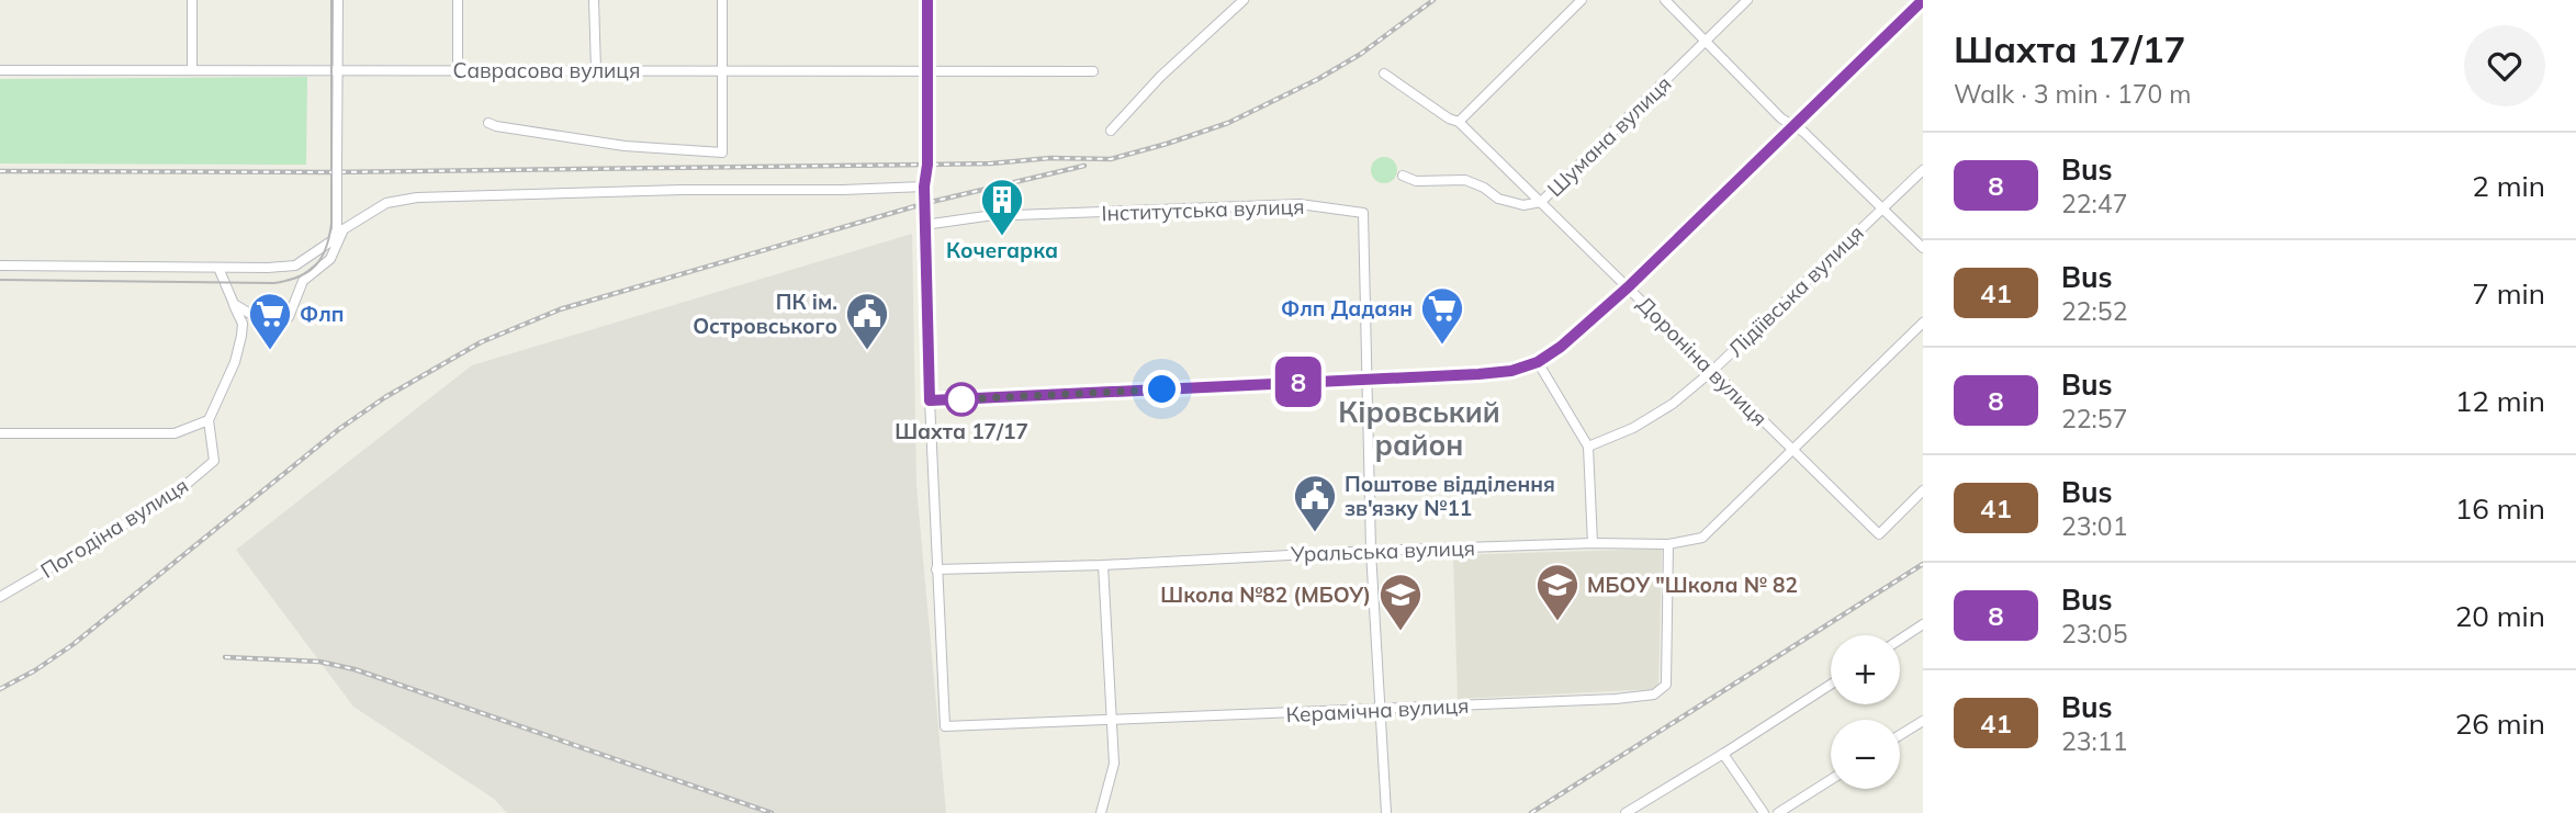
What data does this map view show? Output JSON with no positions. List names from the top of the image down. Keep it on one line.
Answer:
{"streets":{"street":["Саврасова вулиця","Шумана вулиця","Інститутська вулиця","Лідіївська вулиця","Дороніна вулиця","Погодіна вулиця","Уральська вулиця","Керамічна вулиця"]},"crossings":[["Шумана вулиця","Дороніна вулиця"],["Лідіївська вулиця","Дороніна вулиця"],["Дороніна вулиця","Уральська вулиця"],["Уральська вулиця","Керамічна вулиця"]],"districts":["Кіровський район"],"places":{"building":["Кочегарка"],"supermarket":["Флп Дадаян","Флп"],"public building":["ПК ім. Островського","Поштове відділення зв'язку №11"],"other":["Шахта 17/17"],"school or university":["МБОУ \"Школа № 82","Школа №82 (МБОУ)"]},"lines":["bus line 8"],"page":{"on_map":"8","heading":["Шахта 17/17","Walk · 3 min · 170 m"],"list":[{"mark":"8","name":"Bus","note":"22:47","value":"2 min"},{"mark":"41","name":"Bus","note":"22:52","value":"7 min"},{"mark":"8","name":"Bus","note":"22:57","value":"12 min"},{"mark":"41","name":"Bus","note":"23:01","value":"16 min"},{"mark":"8","name":"Bus","note":"23:05","value":"20 min"},{"mark":"41","name":"Bus","note":"23:11","value":"26 min"}],"map_buttons":["+","−"]}}
